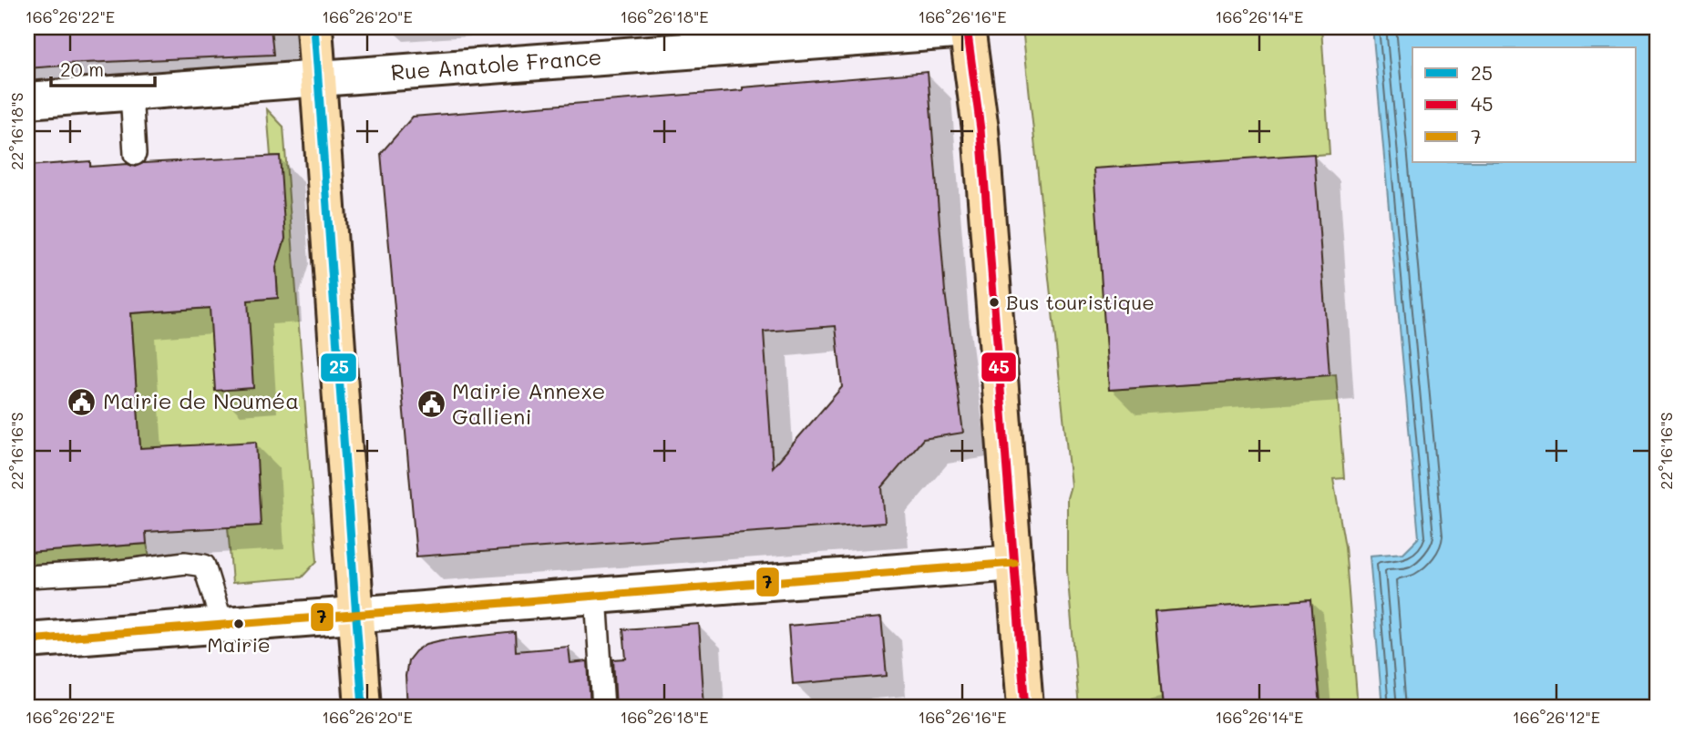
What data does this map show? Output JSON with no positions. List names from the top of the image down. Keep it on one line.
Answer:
{"streets":{"street":["Rue Anatole France"]},"places":{"other":["Bus touristique","Mairie"],"public building":["Mairie de Nouméa","Mairie Annexe Gallieni"]},"lines":["transit line 25","transit line 45","transit line 7"],"legend":["25","45","7"],"scale_bar":"20 m","coordinates":["166°26'22\"E","166°26'20\"E","166°26'18\"E","166°26'16\"E","166°26'14\"E","22°16'18\"S","22°16'16\"S","166°26'12\"E"]}
